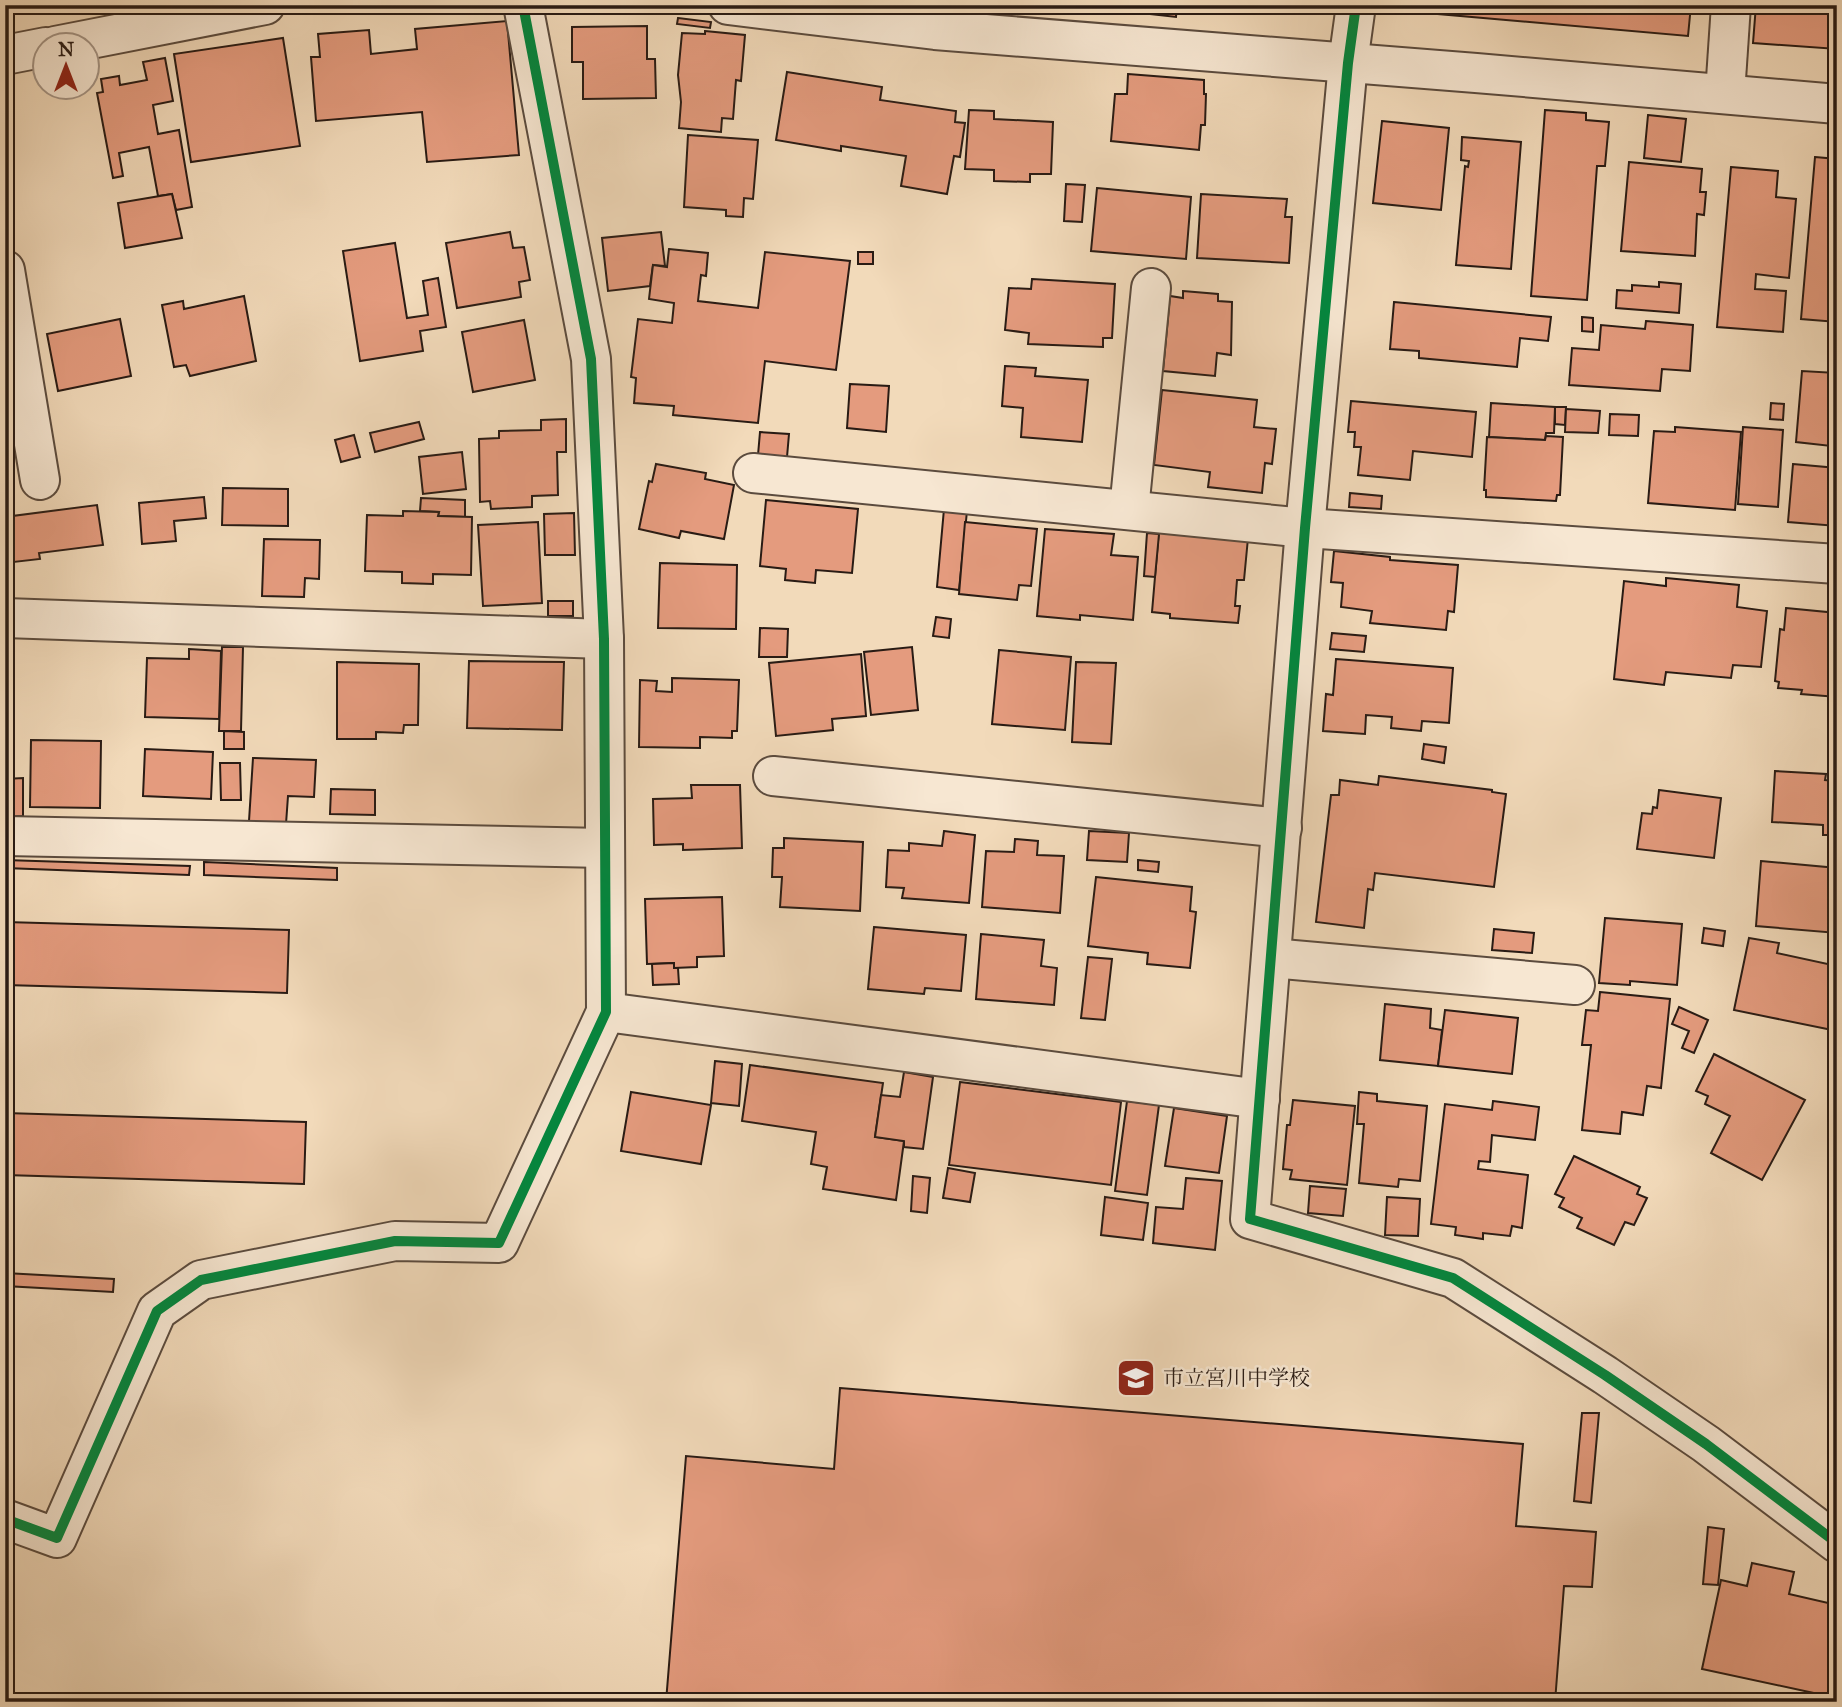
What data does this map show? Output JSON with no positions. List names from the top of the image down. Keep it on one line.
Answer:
{"places":{"school or university":["市立宮川中学校"]},"north":"top"}
